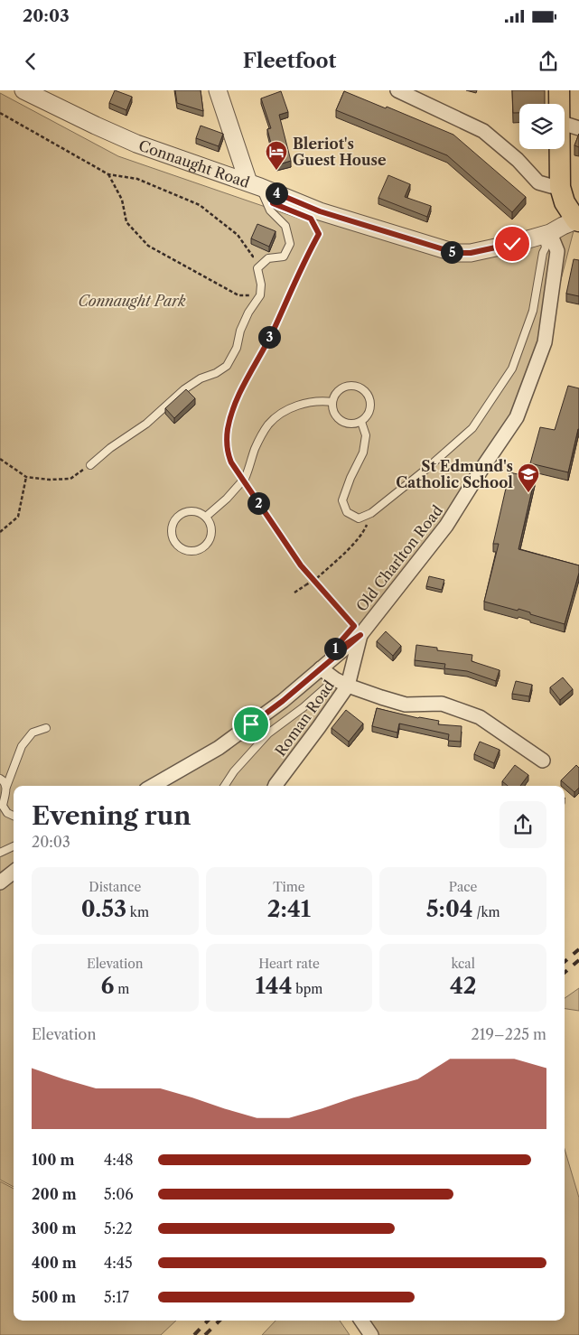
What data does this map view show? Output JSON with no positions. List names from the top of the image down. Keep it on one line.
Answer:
{"streets":{"street":["Connaught Road","Old Charlton Road","Roman Road"]},"crossings":[["Connaught Road","Old Charlton Road"],["Old Charlton Road","Roman Road"]],"parks":["Connaught Park"],"places":{"hotel":["Bleriot's Guest House"],"school or university":["St Edmund's Catholic School"]},"page":{"status":"20:03","header":"Fleetfoot","pins":["4","5","3","2","1"],"heading":["Evening run","20:03"],"stats":[["Distance","0.53 km"],["Time","2:41"],["Pace","5:04 /km"],["Elevation","6 m"],["Heart rate","144 bpm"],["kcal","42"]],"chart":["Elevation","219–225 m"],"list":[{"name":"100 m","note":"4:48"},{"name":"200 m","note":"5:06"},{"name":"300 m","note":"5:22"},{"name":"400 m","note":"4:45"},{"name":"500 m","note":"5:17"}]}}
